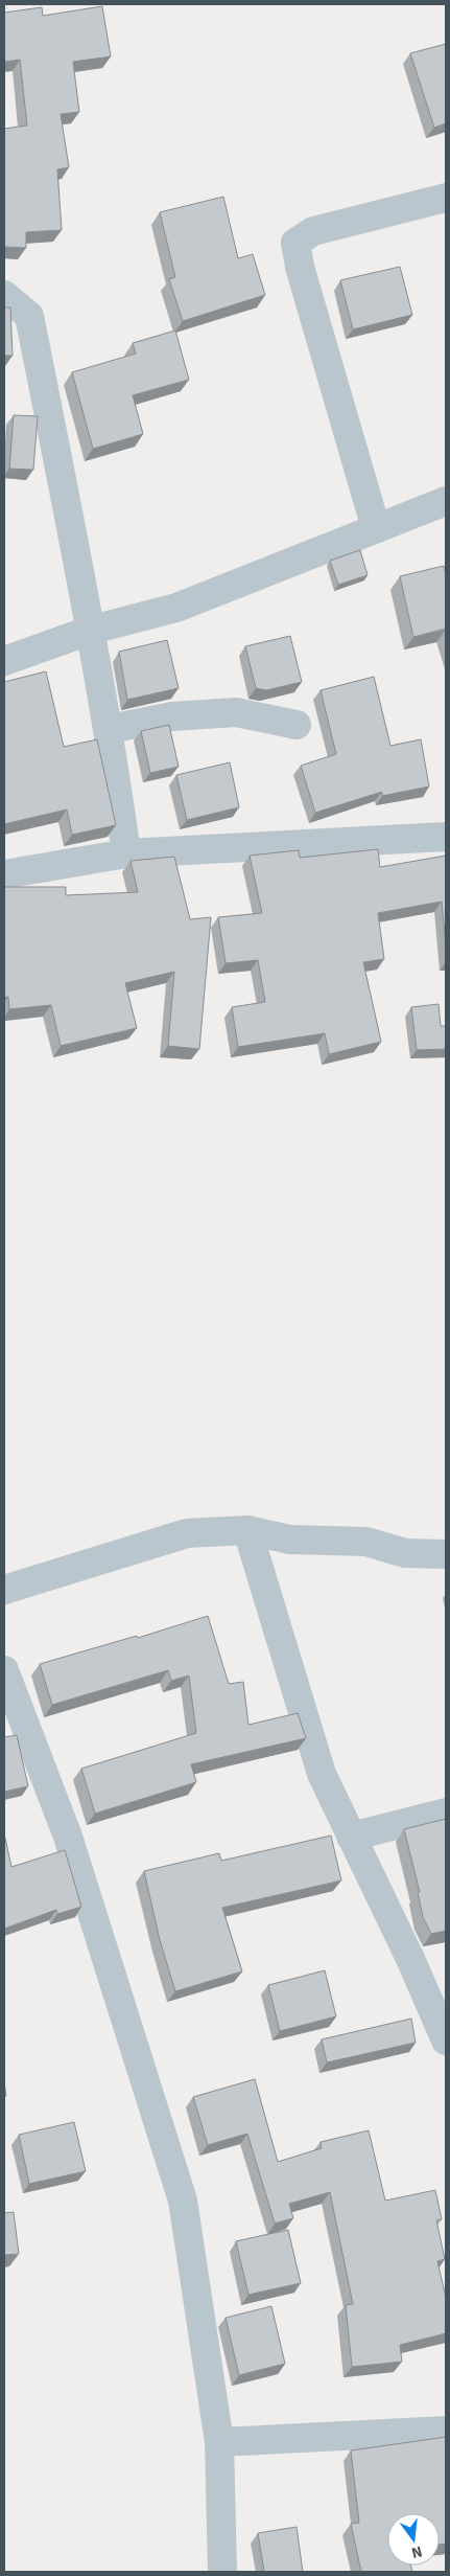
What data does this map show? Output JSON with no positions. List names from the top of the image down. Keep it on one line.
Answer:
{"north":"bottom"}
